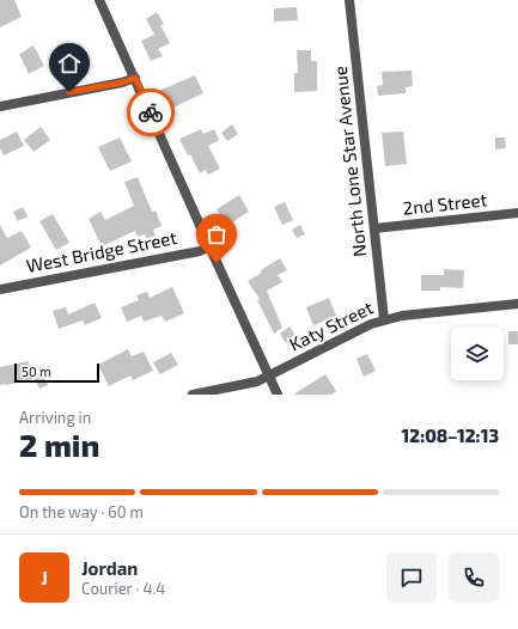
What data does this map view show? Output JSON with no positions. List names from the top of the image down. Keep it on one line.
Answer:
{"streets":{"street":["North Lone Star Avenue","2nd Street","West Bridge Street","Katy Street"]},"crossings":[["North Lone Star Avenue","2nd Street"],["North Lone Star Avenue","Katy Street"]],"scale_bar":"50 m","page":{"scale":"50 m","heading":["2 min","Arriving in","12:08–12:13"],"panel":["Jordan","Courier · 4.4"],"bar":"On the way · 60 m","round":"J"}}
